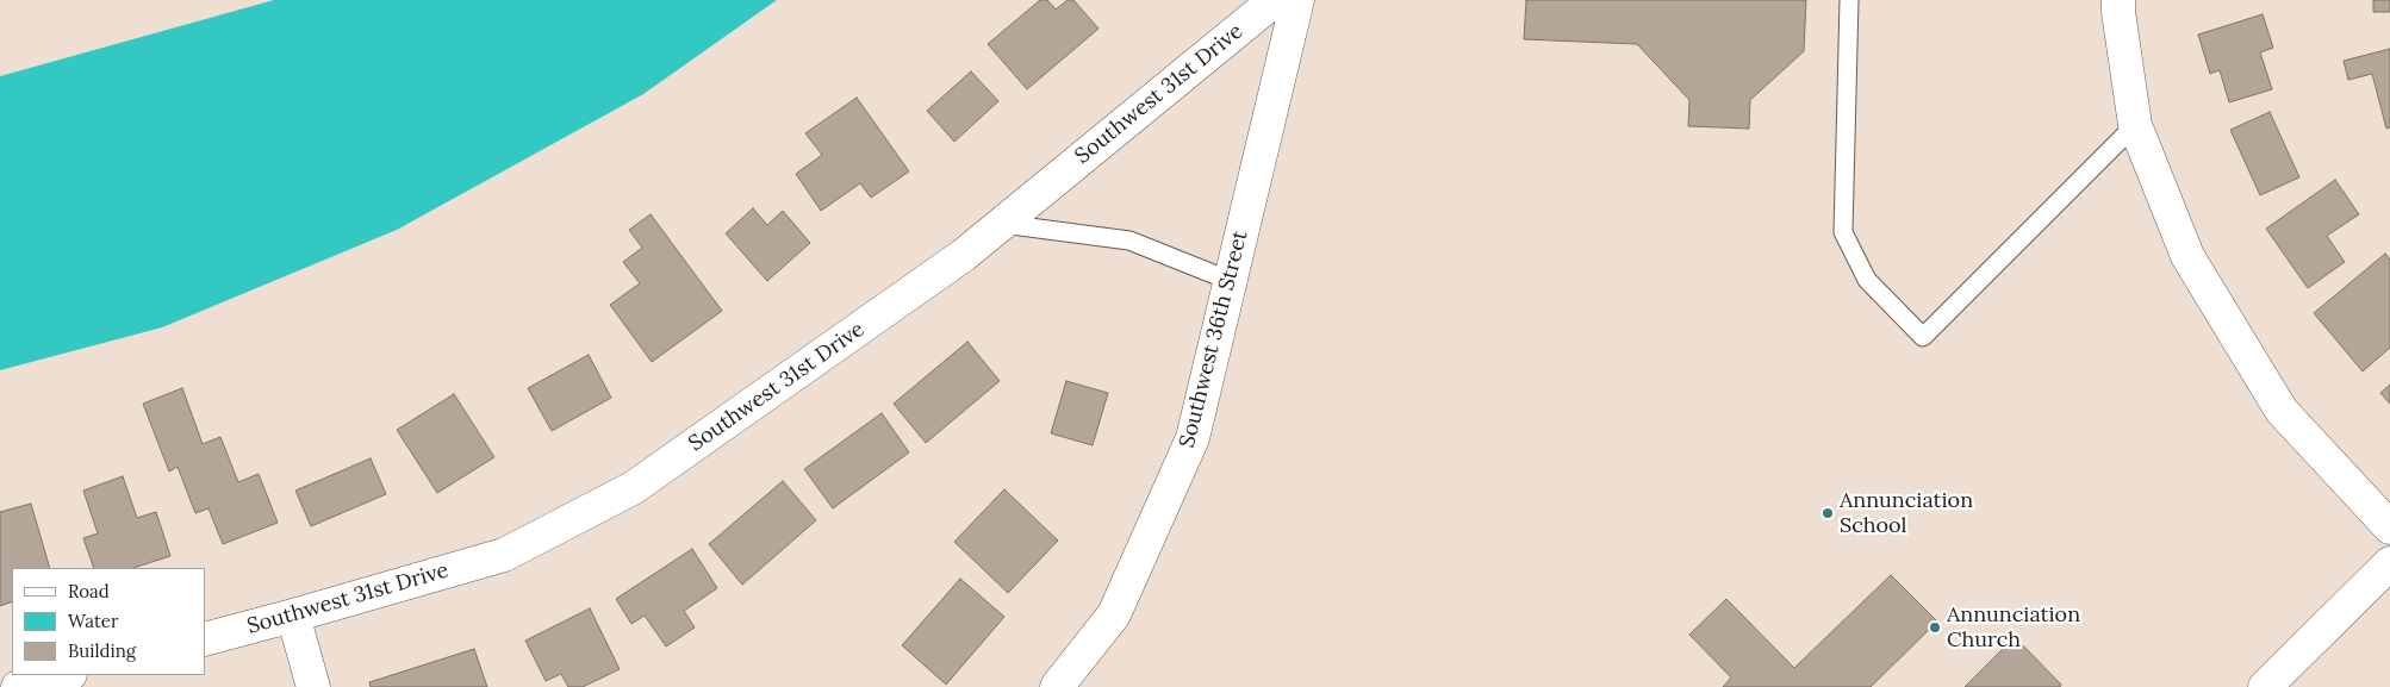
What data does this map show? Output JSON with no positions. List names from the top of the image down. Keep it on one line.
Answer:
{"streets":{"street":["Southwest 31st Drive","Southwest 36th Street"]},"places":["Annunciation School","Annunciation Church"],"legend":["Road","Water","Building"]}
